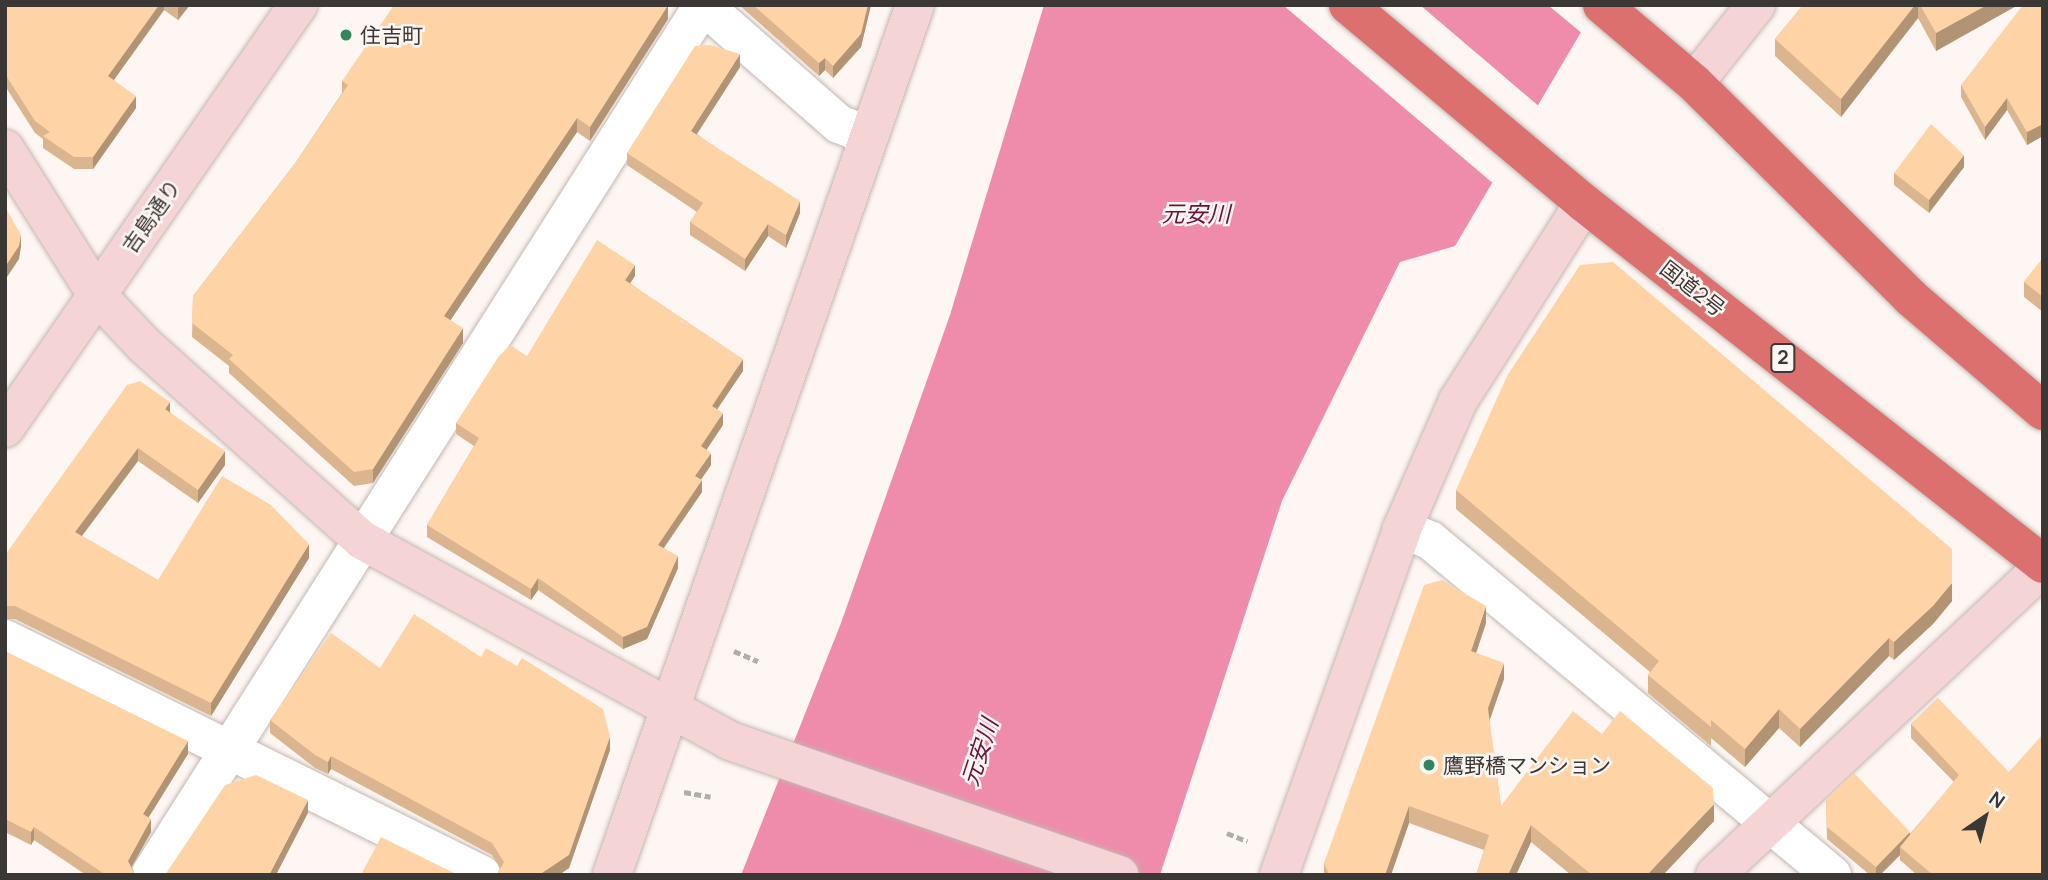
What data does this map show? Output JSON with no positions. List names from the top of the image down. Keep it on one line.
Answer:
{"streets":{"highway":["国道2号","2"],"street":["吉島通り"]},"water":["元安川"],"places":["住吉町","鷹野橋マンション"],"north":"top right"}
